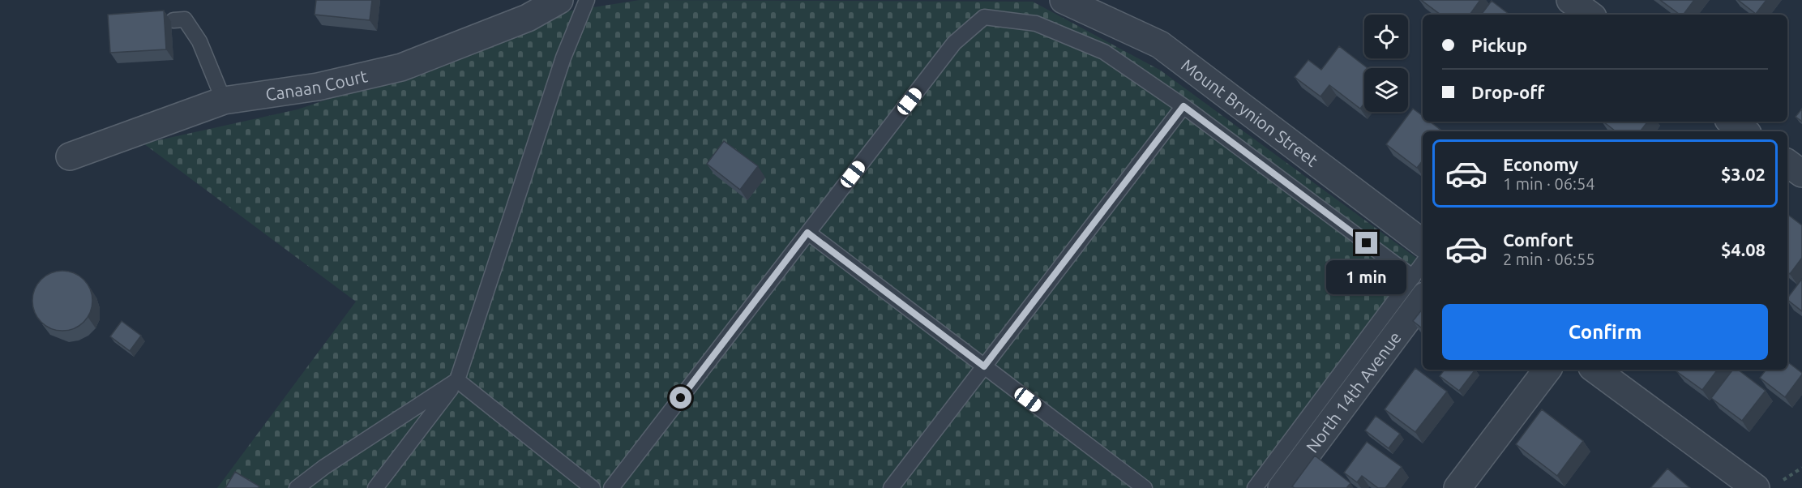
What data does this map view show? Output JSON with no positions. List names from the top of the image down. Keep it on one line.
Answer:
{"streets":{"street":["Canaan Court","Mount Brynion Street","North 14th Avenue"]},"page":{"banner":["Pickup","Drop-off"],"list":[{"name":"Economy","note":"1 min · 06:54","value":"$3.02"},{"name":"Comfort","note":"2 min · 06:55","value":"$4.08"}],"bubble":"1 min","buttons":"Confirm"}}
